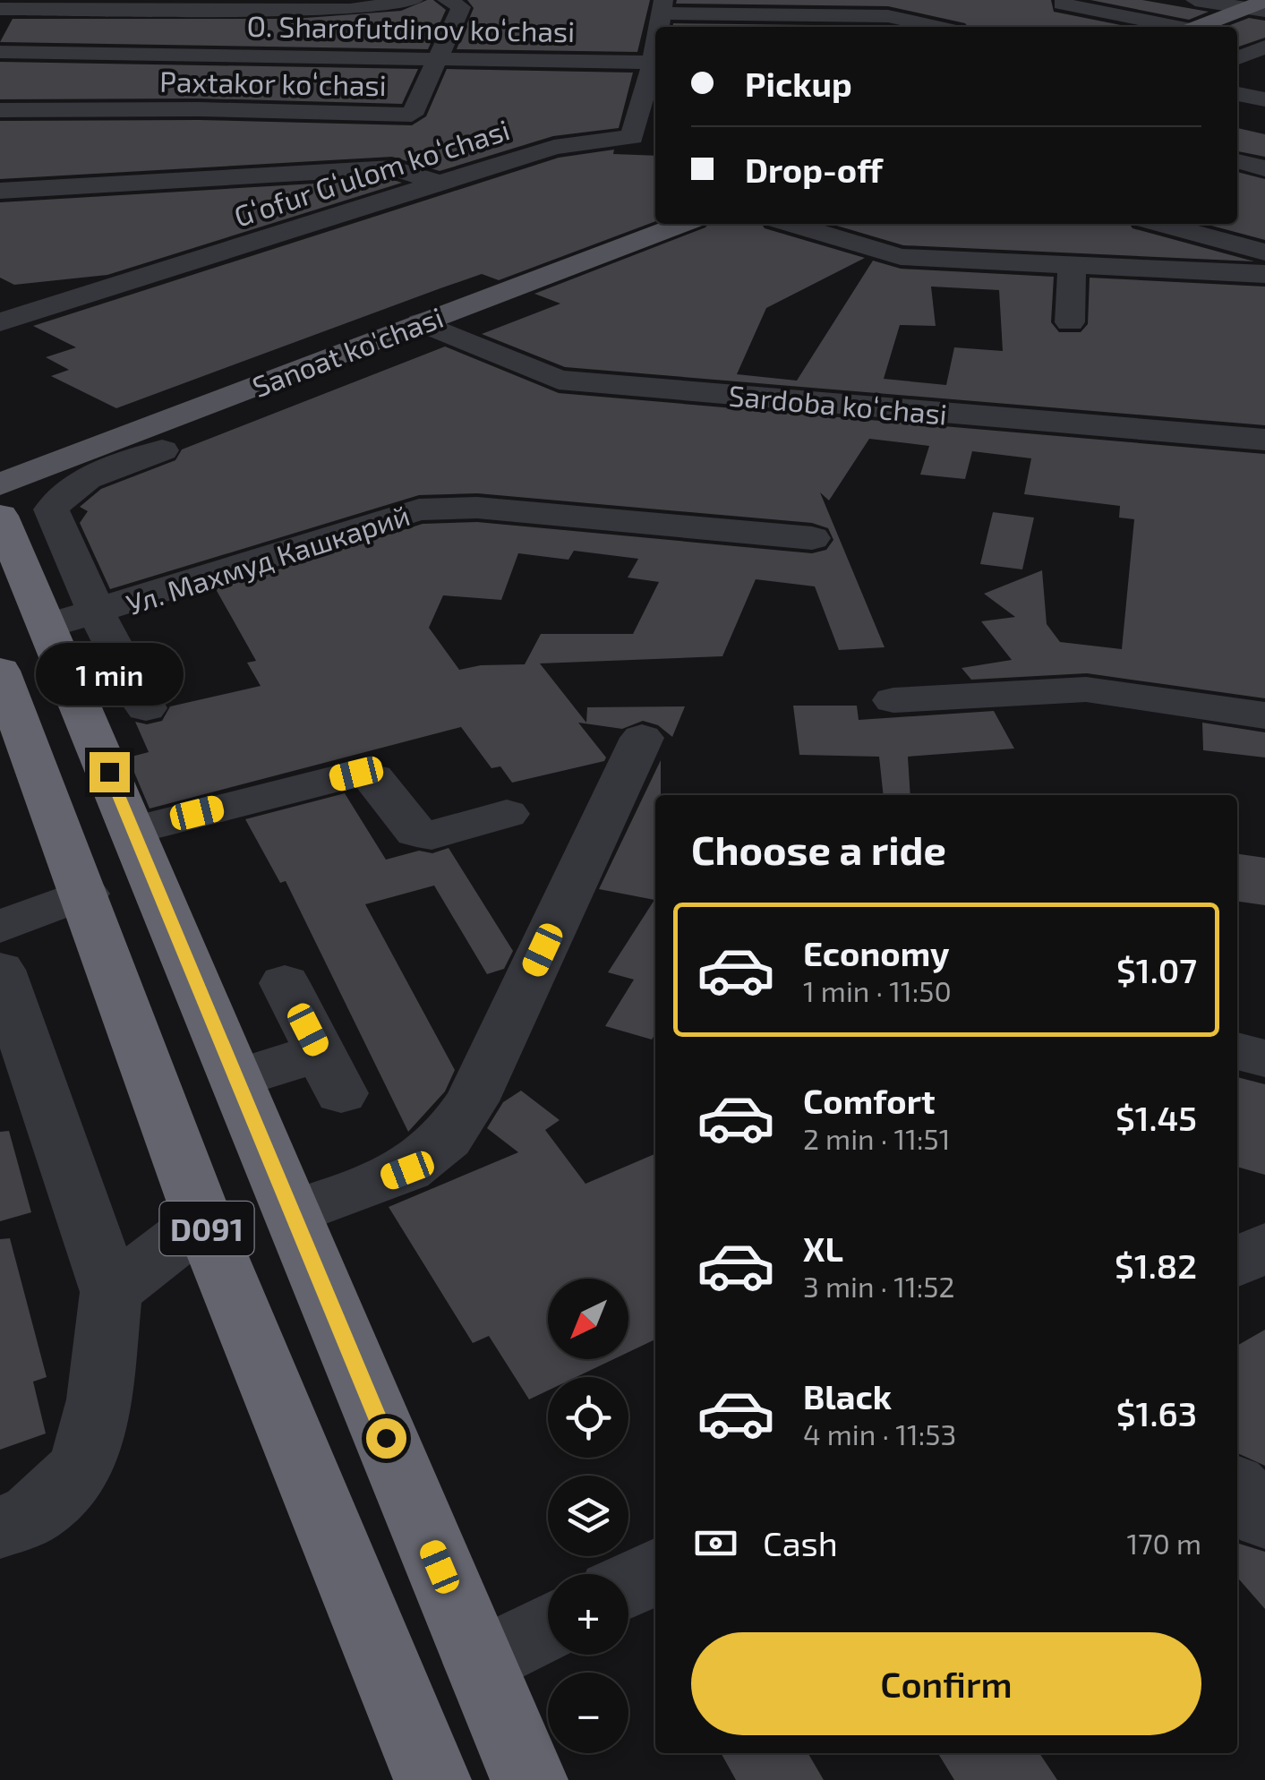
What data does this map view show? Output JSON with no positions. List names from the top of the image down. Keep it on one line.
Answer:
{"streets":{"highway":["D091"],"main road":["Sanoat ko'chasi"],"street":["O. Sharofutdinov koʻchasi","Paxtakor koʻchasi","Gʻofur Gʻulom koʻchasi","Sardoba koʻchasi","Ул. Махмуд Кашкарий"]},"crossings":[["O. Sharofutdinov koʻchasi","Paxtakor koʻchasi"],["Sanoat ko'chasi","Sardoba koʻchasi"],["Ул. Махмуд Кашкарий","D091"]],"north":"bottom left","page":{"banner":["Pickup","Drop-off"],"bubble":"1 min","heading":"Choose a ride","list":[{"name":"Economy","note":"1 min · 11:50","value":"$1.07"},{"name":"Comfort","note":"2 min · 11:51","value":"$1.45"},{"name":"XL","note":"3 min · 11:52","value":"$1.82"},{"name":"Black","note":"4 min · 11:53","value":"$1.63"}],"map_buttons":["+","−"],"pay":["Cash","170 m"],"buttons":"Confirm"}}
